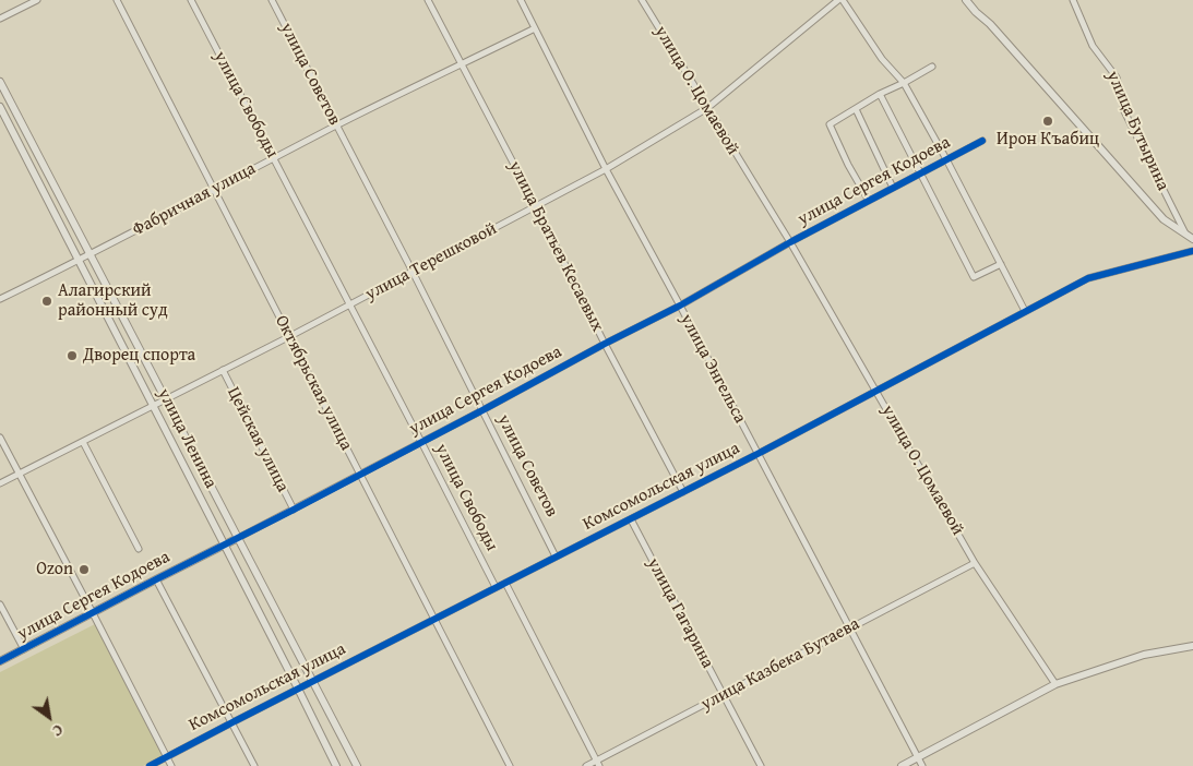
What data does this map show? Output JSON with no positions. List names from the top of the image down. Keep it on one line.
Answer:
{"streets":{"street":["улица Советов","улица О. Цомаевой","улица Свободы","улица Бутырина","улица Сергея Кодоева","Фабричная улица","улица Братьев Кесаевых","улица Терешковой","улица Энгельса","Октябрьская улица","улица Ленина","Цейская улица","Комсомольская улица","улица Гагарина","улица Казбека Бутаева"]},"crossings":[["улица Советов","улица Сергея Кодоева"],["улица Советов","Фабричная улица"],["улица Советов","улица Терешковой"],["улица Советов","Комсомольская улица"],["улица О. Цомаевой","улица Сергея Кодоева"],["улица О. Цомаевой","улица Терешковой"],["улица О. Цомаевой","Комсомольская улица"],["улица О. Цомаевой","улица Казбека Бутаева"],["улица Свободы","улица Сергея Кодоева"],["улица Свободы","Фабричная улица"],["улица Свободы","улица Терешковой"],["улица Свободы","Комсомольская улица"],["улица Сергея Кодоева","улица Братьев Кесаевых"],["улица Сергея Кодоева","улица Энгельса"],["улица Сергея Кодоева","Октябрьская улица"],["улица Сергея Кодоева","улица Ленина"],["улица Сергея Кодоева","Цейская улица"],["Фабричная улица","улица Братьев Кесаевых"],["Фабричная улица","улица Энгельса"],["Фабричная улица","Октябрьская улица"],["Фабричная улица","улица Ленина"],["улица Братьев Кесаевых","улица Терешковой"],["улица Братьев Кесаевых","Комсомольская улица"],["улица Терешковой","улица Энгельса"],["улица Терешковой","Октябрьская улица"],["улица Терешковой","улица Ленина"],["улица Терешковой","Цейская улица"],["улица Энгельса","Комсомольская улица"],["улица Энгельса","улица Казбека Бутаева"],["Октябрьская улица","Комсомольская улица"],["улица Ленина","Комсомольская улица"],["Комсомольская улица","улица Гагарина"],["улица Гагарина","улица Казбека Бутаева"]],"places":["Ирон Къабиц","Алагирский районный суд","Дворец спорта","Ozon"],"north":"bottom right"}
